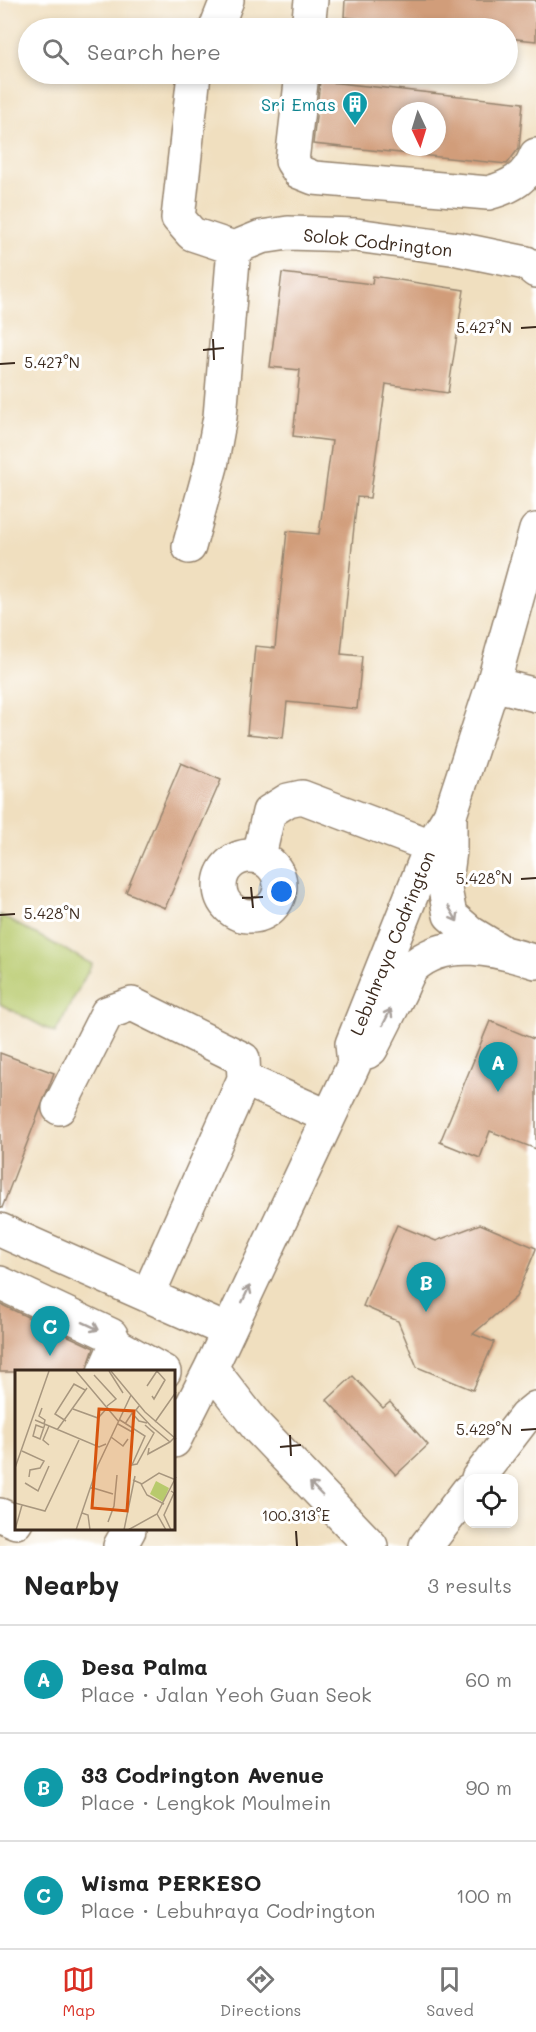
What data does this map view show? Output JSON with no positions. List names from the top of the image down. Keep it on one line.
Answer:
{"streets":{"street":["Solok Codrington","Lebuhraya Codrington"]},"places":{"building":["Sri Emas"]},"north":"bottom","page":{"search":"Search here","pins":["A","B","C"],"heading":["Nearby","3 results"],"list":[{"mark":"A","name":"Desa Palma","note":"Place · Jalan Yeoh Guan Seok","value":"60 m"},{"mark":"B","name":"33 Codrington Avenue","note":"Place · Lengkok Moulmein","value":"90 m"},{"mark":"C","name":"Wisma PERKESO","note":"Place · Lebuhraya Codrington","value":"100 m"}],"nav":["Map","Directions","Saved"]},"coordinates":["5.427°N","5.428°N","5.429°N","100.313°E"]}
